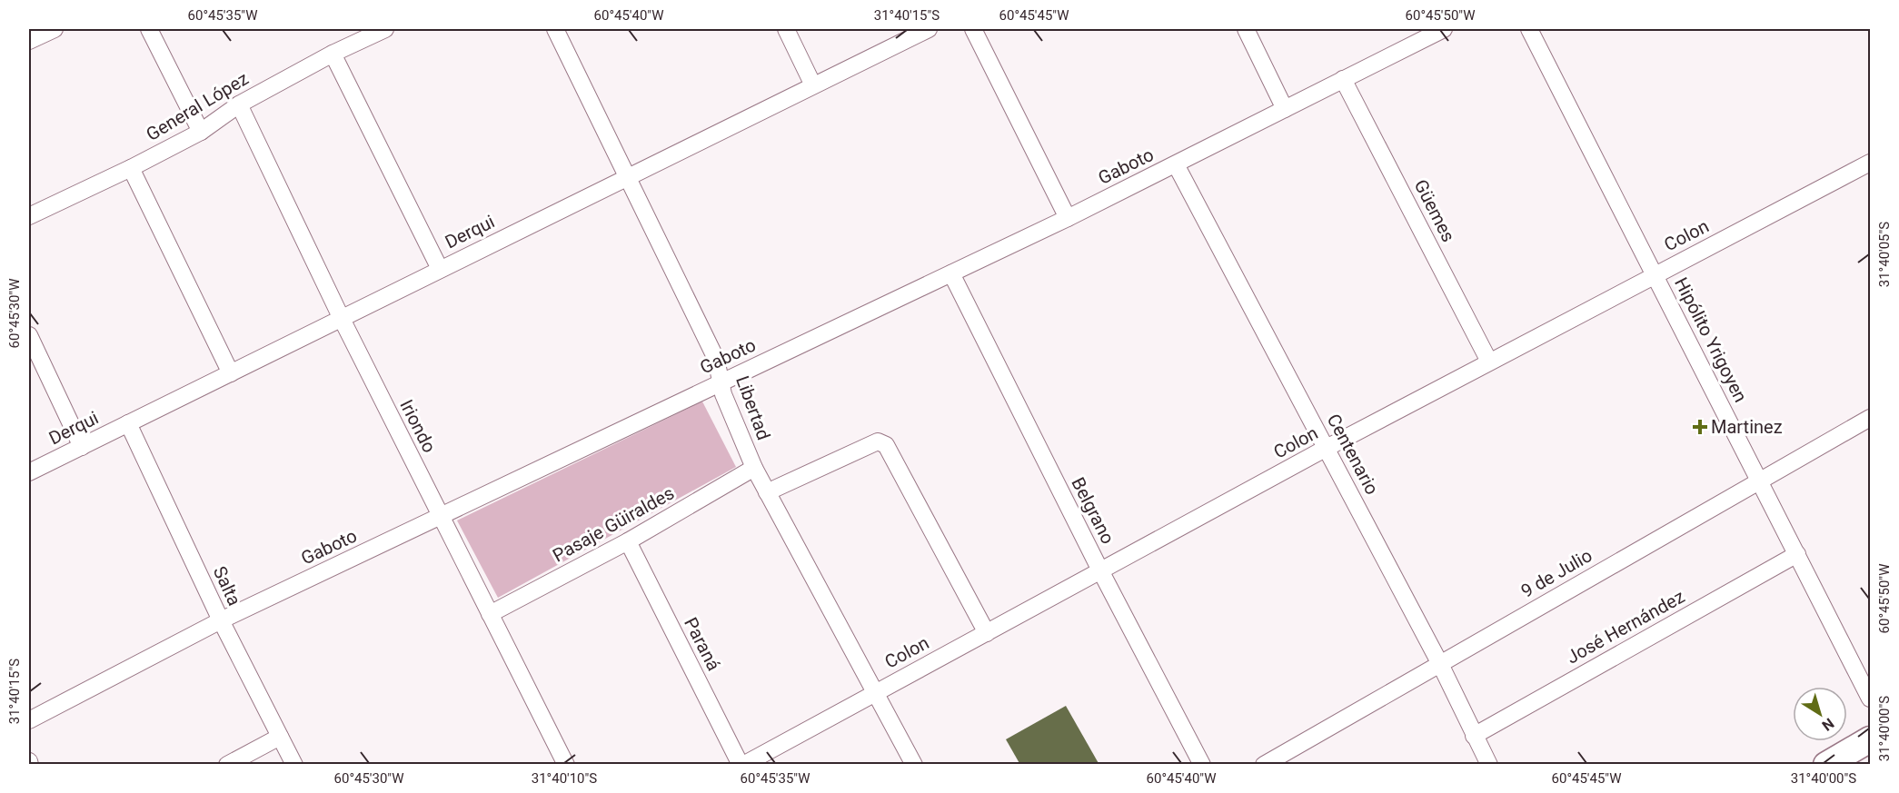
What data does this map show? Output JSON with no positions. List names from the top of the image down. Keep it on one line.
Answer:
{"streets":{"street":["General López","Gaboto","Güemes","Derqui","Colon","Hipólito Yrigoyen","Libertad","Iriondo","Centenario","Belgrano","Pasaje Güiraldes","9 de Julio","Salta","José Hernández","Paraná"]},"crossings":[["General López","Iriondo"],["Gaboto","Güemes"],["Gaboto","Libertad"],["Gaboto","Iriondo"],["Gaboto","Centenario"],["Gaboto","Belgrano"],["Gaboto","Salta"],["Güemes","Colon"],["Derqui","Libertad"],["Derqui","Iriondo"],["Derqui","Salta"],["Colon","Hipólito Yrigoyen"],["Colon","Libertad"],["Colon","Centenario"],["Colon","Belgrano"],["Colon","Paraná"],["Hipólito Yrigoyen","9 de Julio"],["Hipólito Yrigoyen","José Hernández"],["Libertad","Pasaje Güiraldes"],["Iriondo","Pasaje Güiraldes"],["Centenario","9 de Julio"],["Centenario","José Hernández"],["Pasaje Güiraldes","Paraná"]],"places":{"health":["Martinez"]},"north":"bottom right","coordinates":["60°45'35\"W","60°45'40\"W","31°40'15\"S","60°45'45\"W","60°45'50\"W","31°40'05\"S","60°45'30\"W","31°40'00\"S","31°40'10\"S"]}
